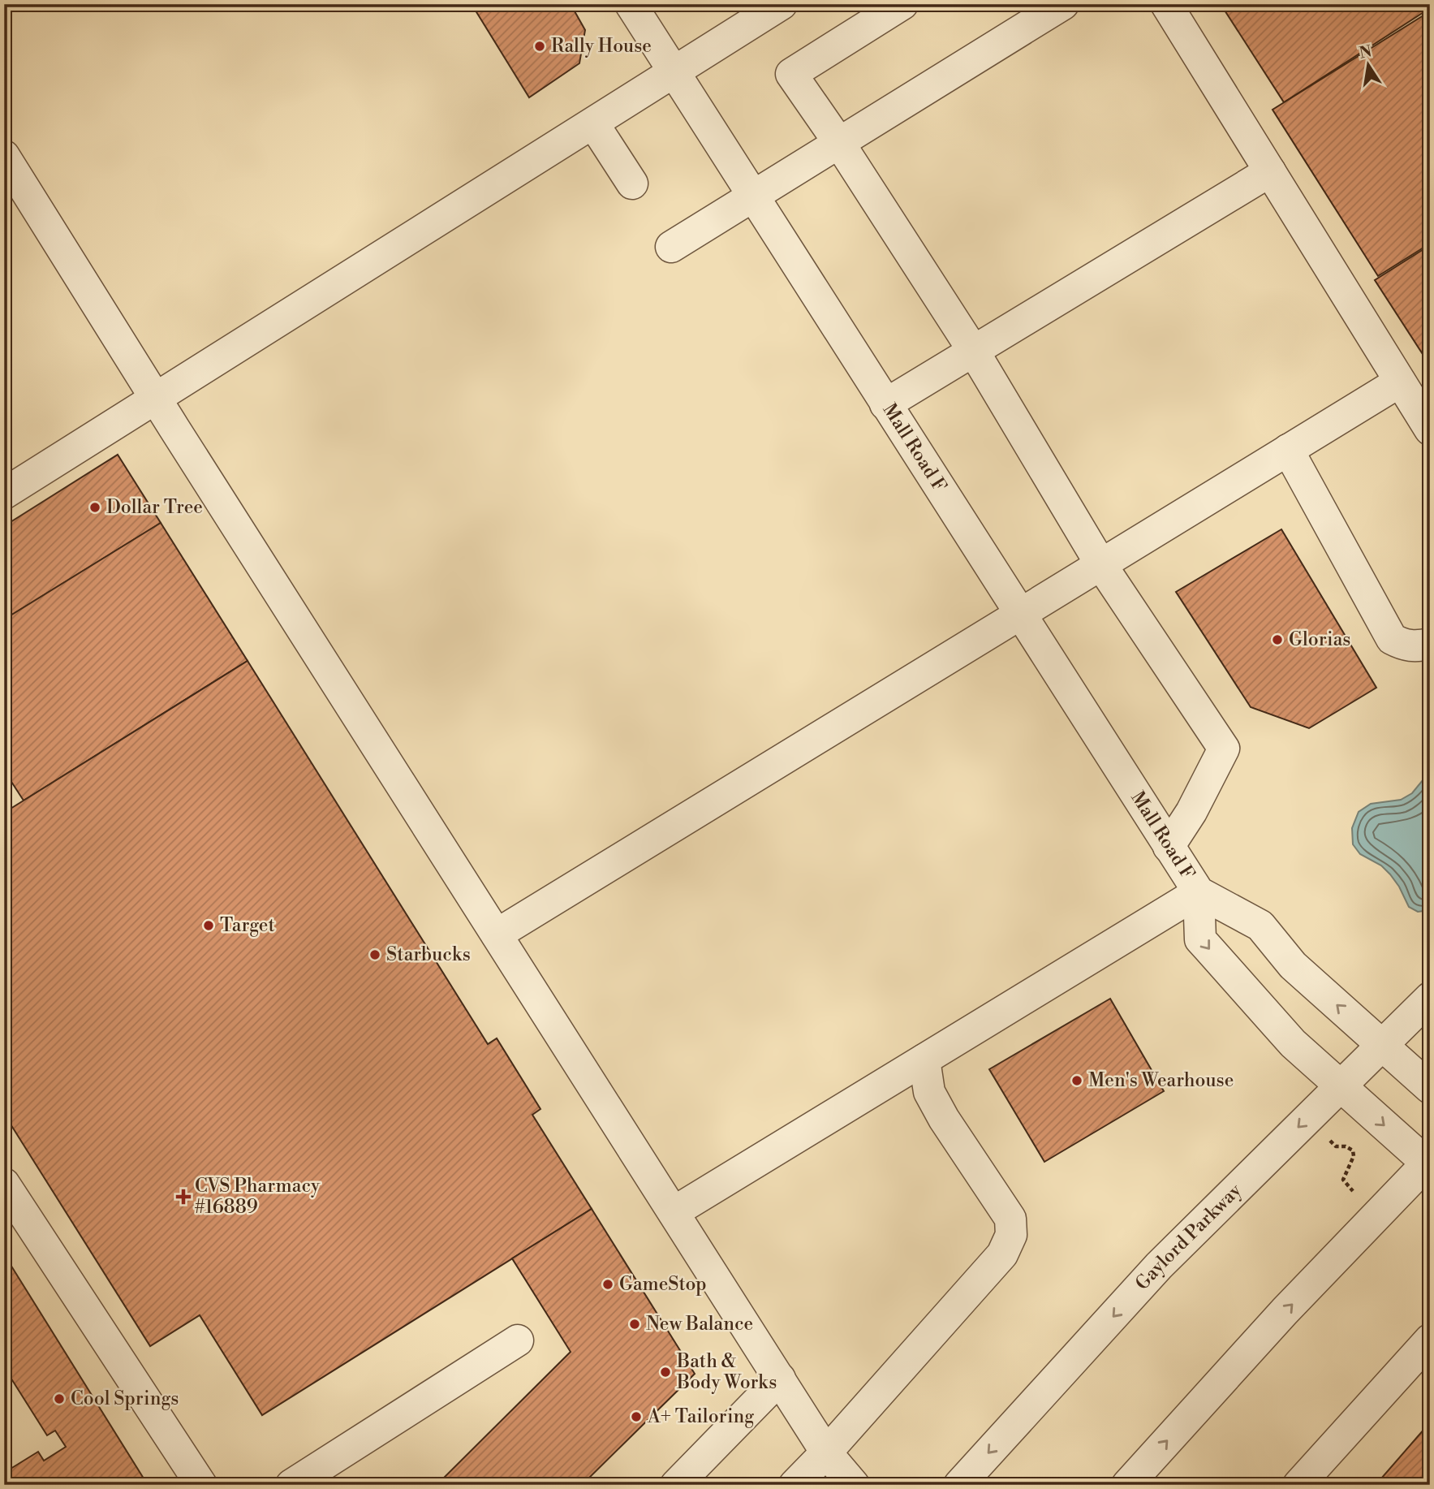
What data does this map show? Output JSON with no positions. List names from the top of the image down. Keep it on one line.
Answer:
{"streets":{"street":["Mall Road F","Gaylord Parkway"]},"crossings":[["Mall Road F","Gaylord Parkway"]],"places":{"other":["Rally House","Dollar Tree","Glorias","Target","Starbucks","Men's Wearhouse","GameStop","New Balance","Bath & Body Works","Cool Springs","A+ Tailoring"],"health":["CVS Pharmacy #16889"]},"north":"top"}
